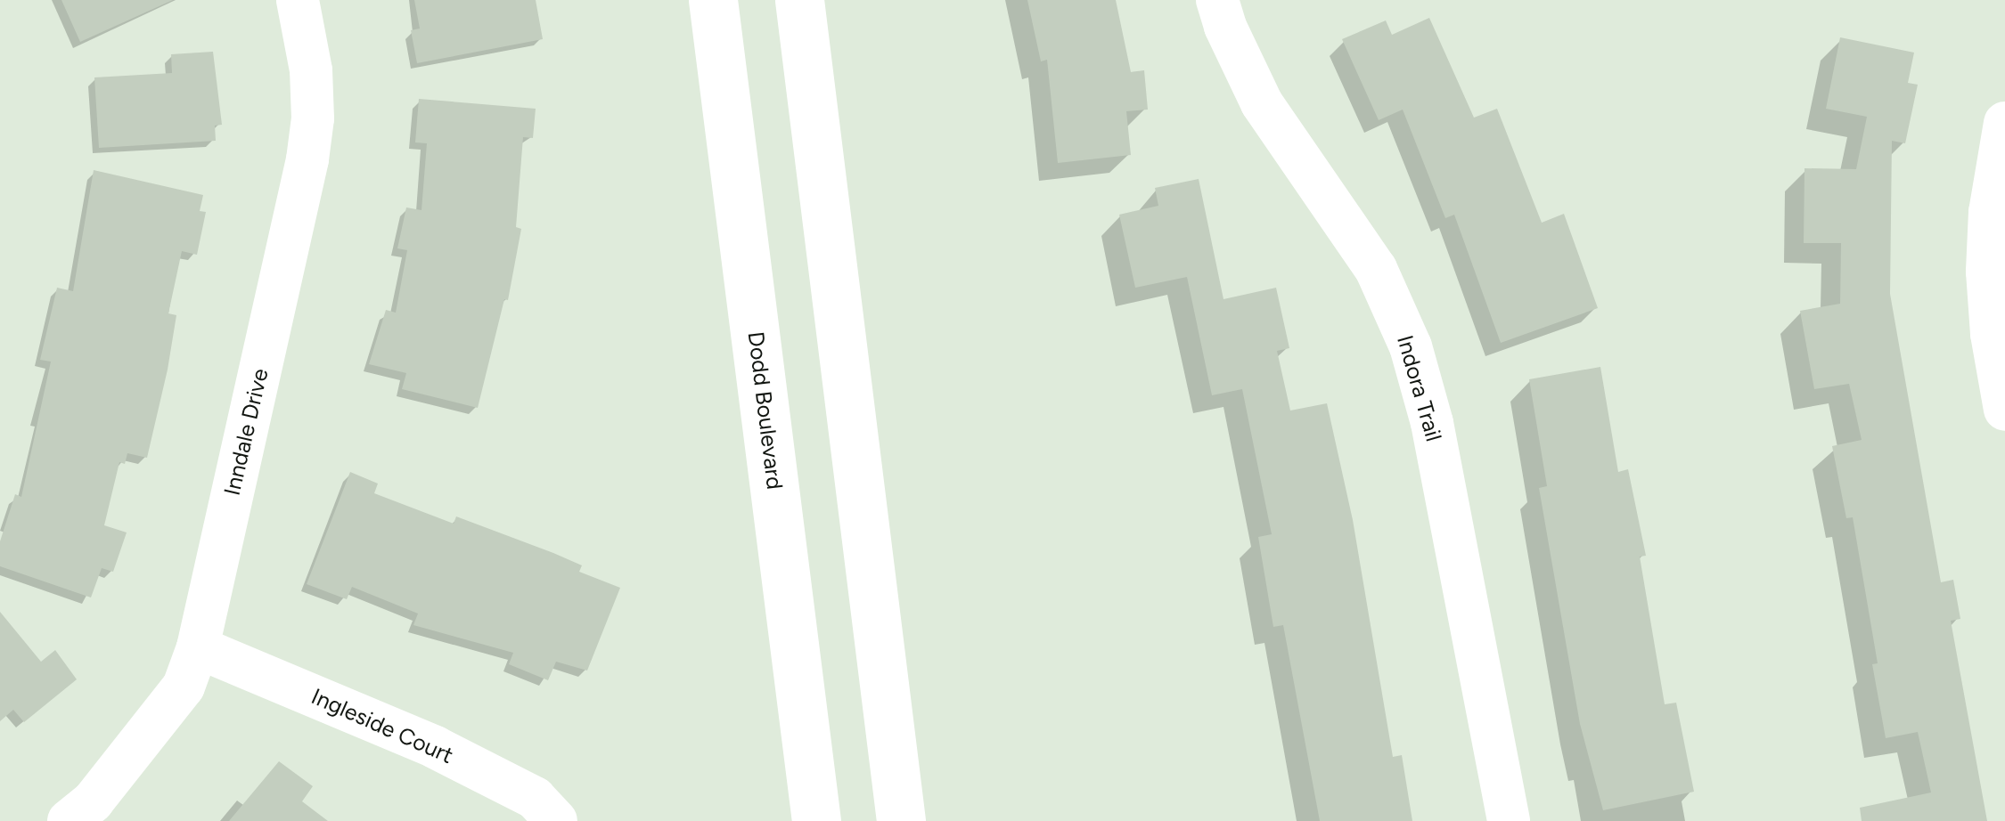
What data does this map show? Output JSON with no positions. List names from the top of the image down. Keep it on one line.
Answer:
{"streets":{"main road":["Dodd Boulevard"],"street":["Indora Trail","Inndale Drive","Ingleside Court"]},"crossings":[["Inndale Drive","Ingleside Court"]]}
